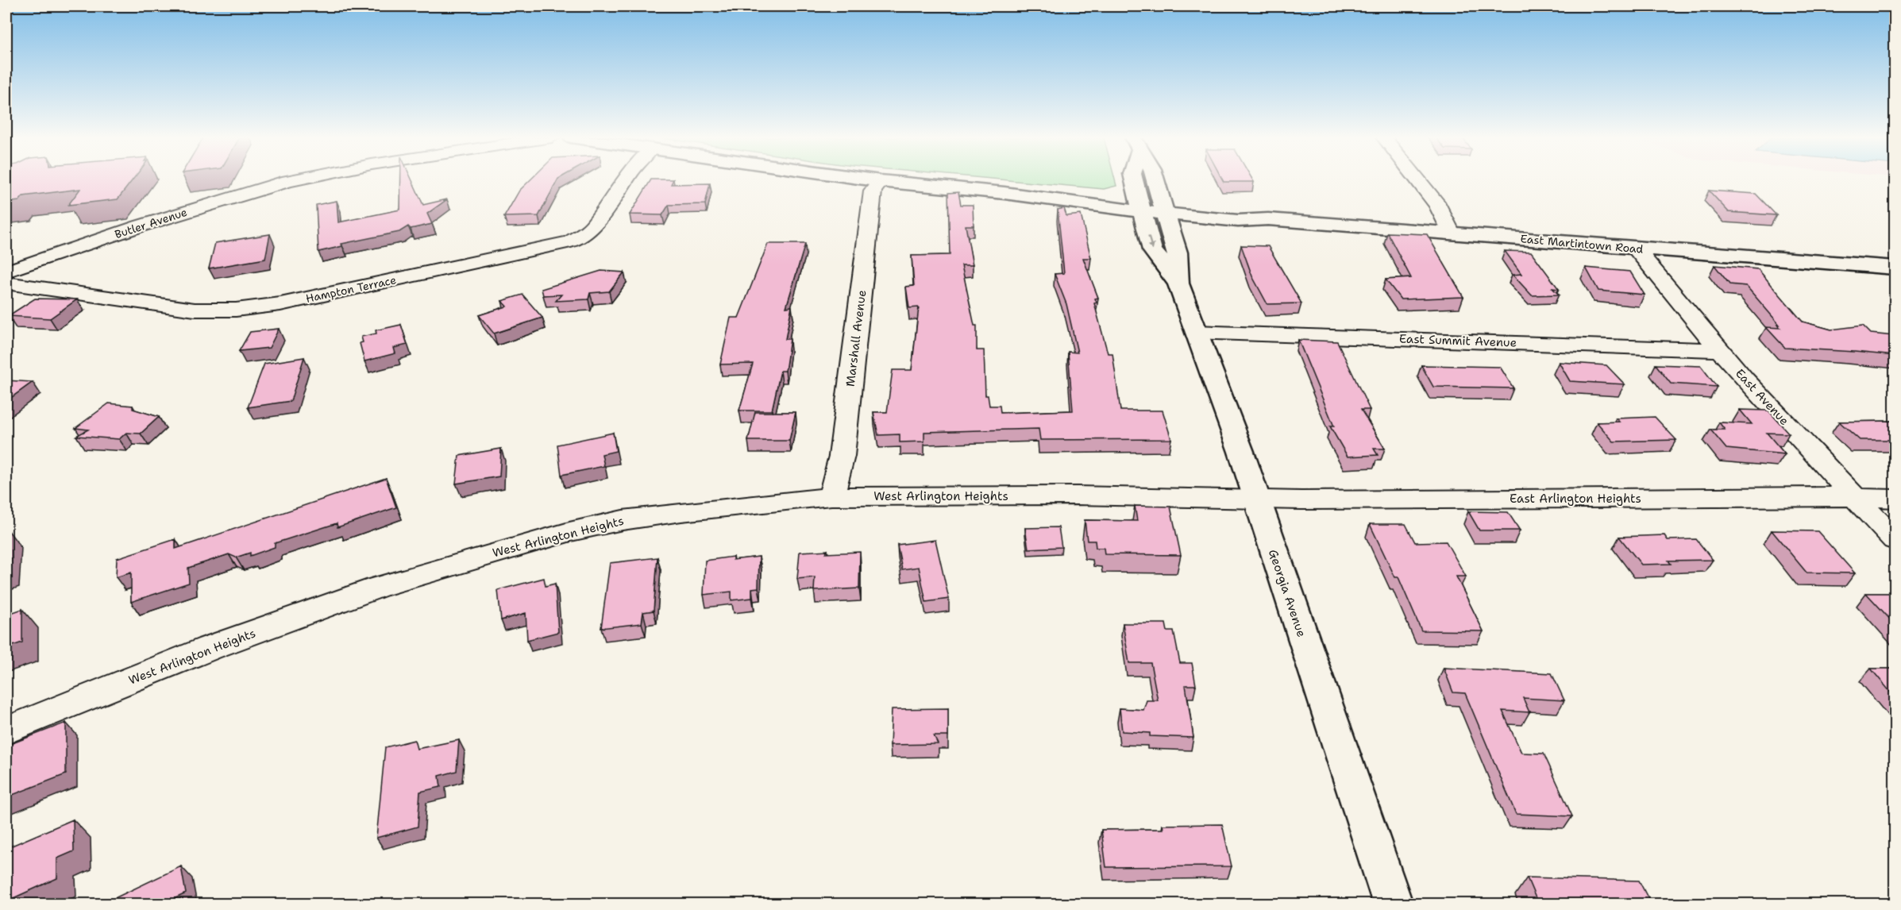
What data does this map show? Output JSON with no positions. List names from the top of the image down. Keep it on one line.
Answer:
{"streets":{"main road":["East Martintown Road","Georgia Avenue"],"street":["Butler Avenue","Hampton Terrace","Marshall Avenue","East Summit Avenue","East Avenue","West Arlington Heights","East Arlington Heights"]},"crossings":[["East Martintown Road","Marshall Avenue"],["East Martintown Road","East Avenue"],["East Martintown Road","Georgia Avenue"],["Marshall Avenue","West Arlington Heights"],["East Summit Avenue","East Avenue"],["East Summit Avenue","Georgia Avenue"],["East Avenue","East Arlington Heights"],["West Arlington Heights","East Arlington Heights"],["West Arlington Heights","Georgia Avenue"],["East Arlington Heights","Georgia Avenue"]]}
